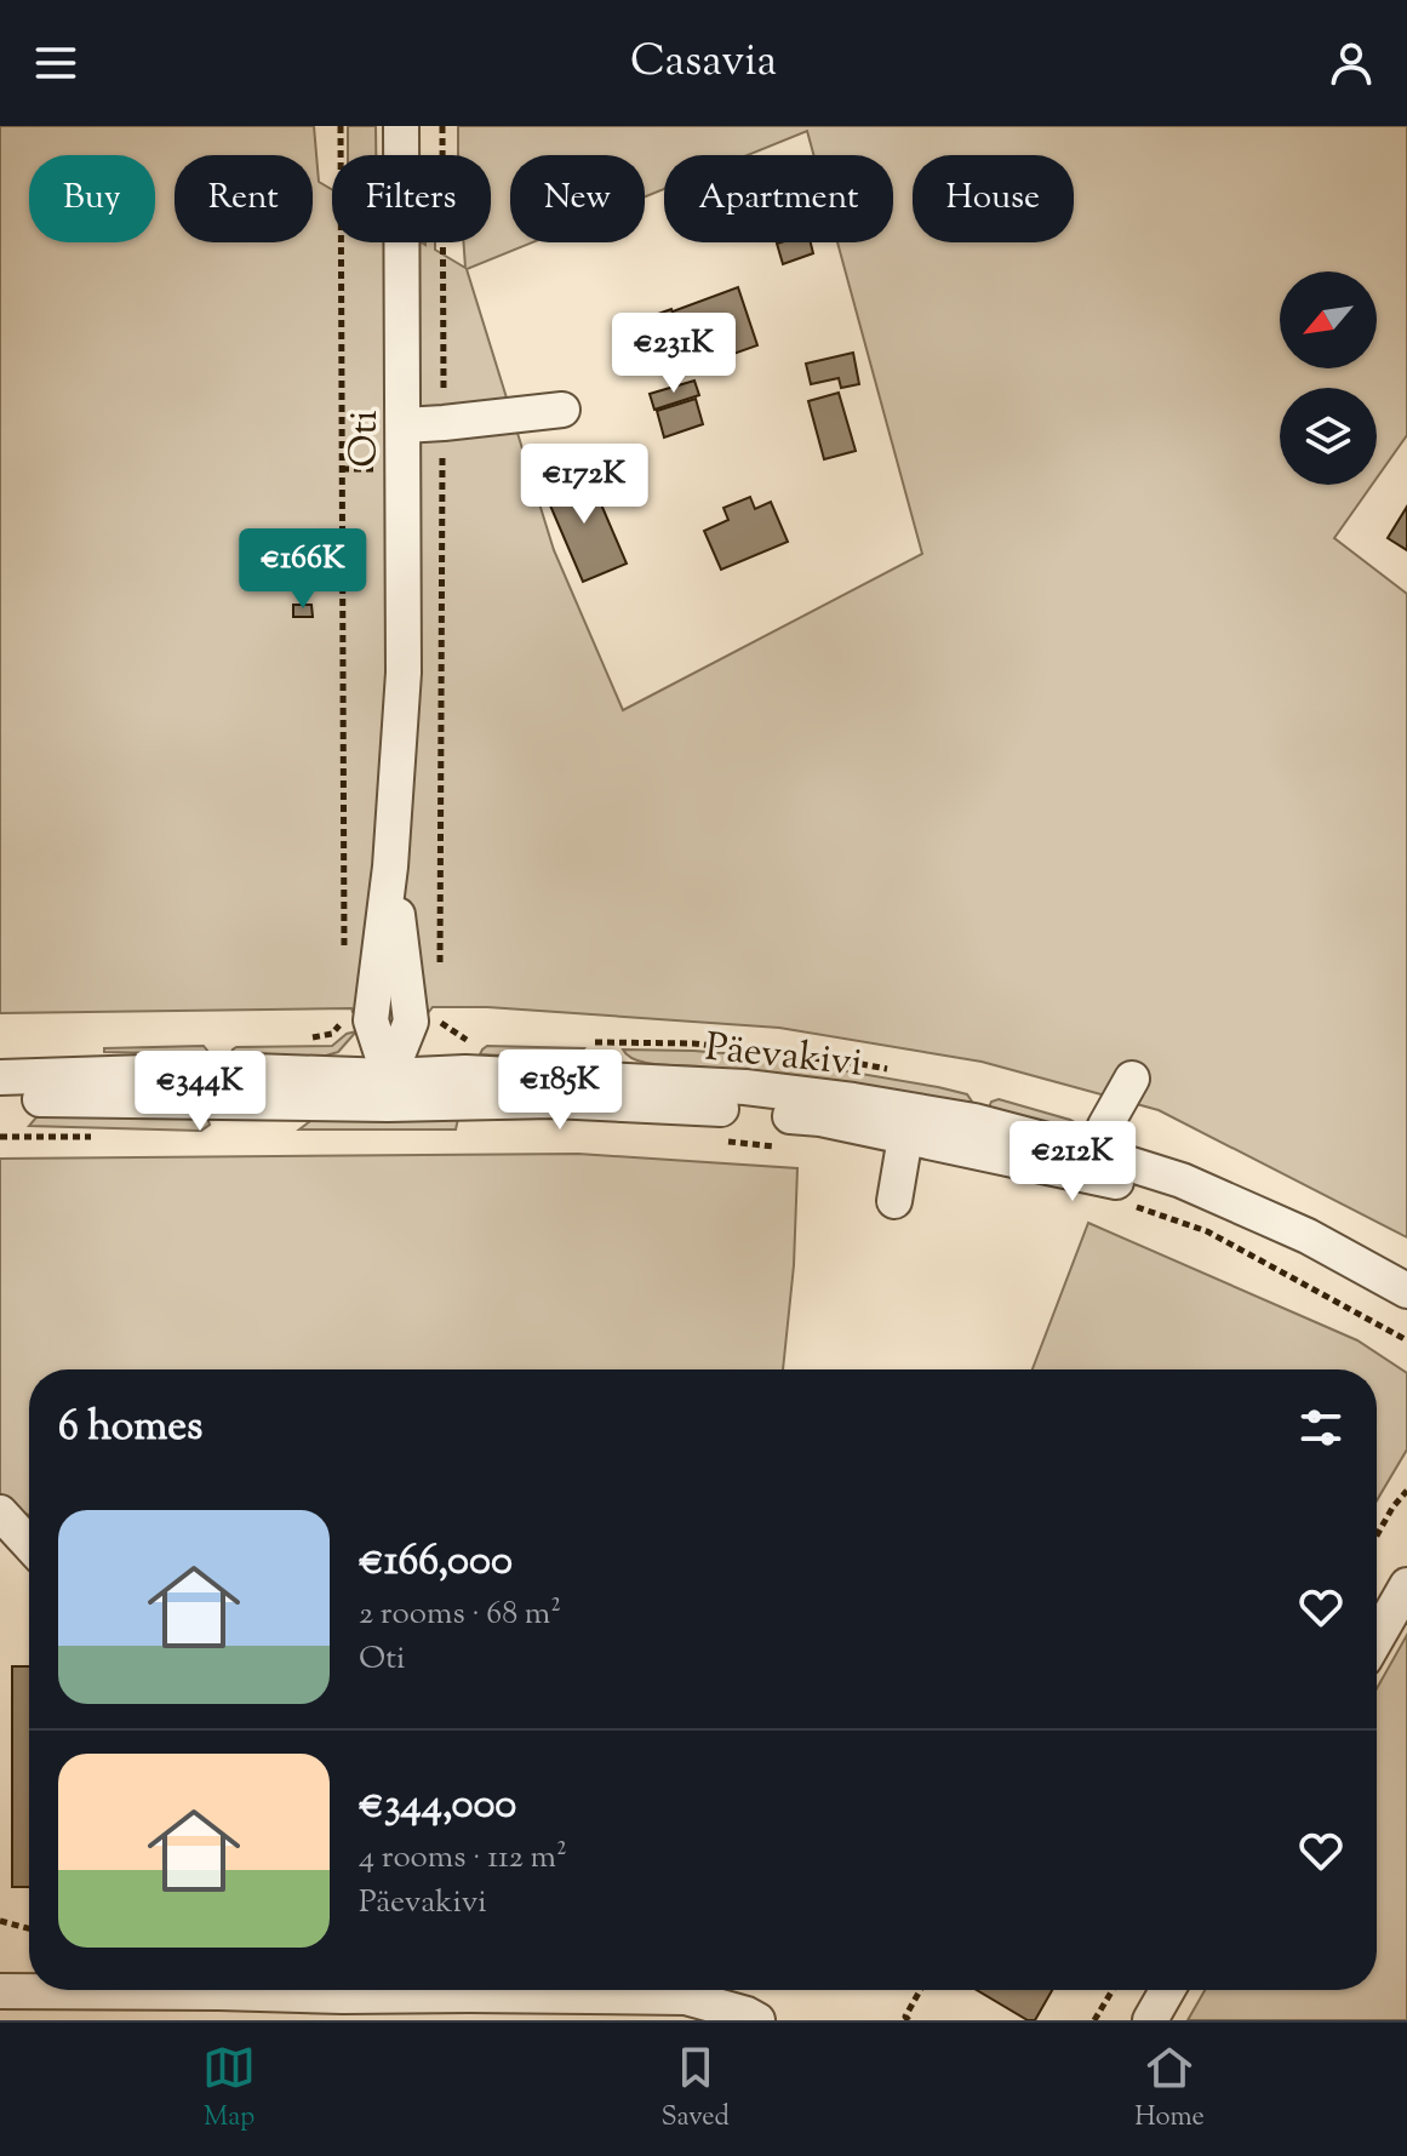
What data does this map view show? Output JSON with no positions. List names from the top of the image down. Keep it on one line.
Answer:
{"streets":{"street":["Oti","Päevakivi"]},"crossings":[["Oti","Päevakivi"]],"north":"bottom left","page":{"header":"Casavia","chip":["Buy","Rent","Filters","New","Apartment","House"],"price":["€231K","€172K","€166K","€185K","€344K","€212K"],"heading":"6 homes","list":[{"name":"€166,000","note":"2 rooms · 68 m² · Oti"},{"name":"€344,000","note":"4 rooms · 112 m² · Päevakivi"}],"tabs":["Map","Saved","Home"]}}
